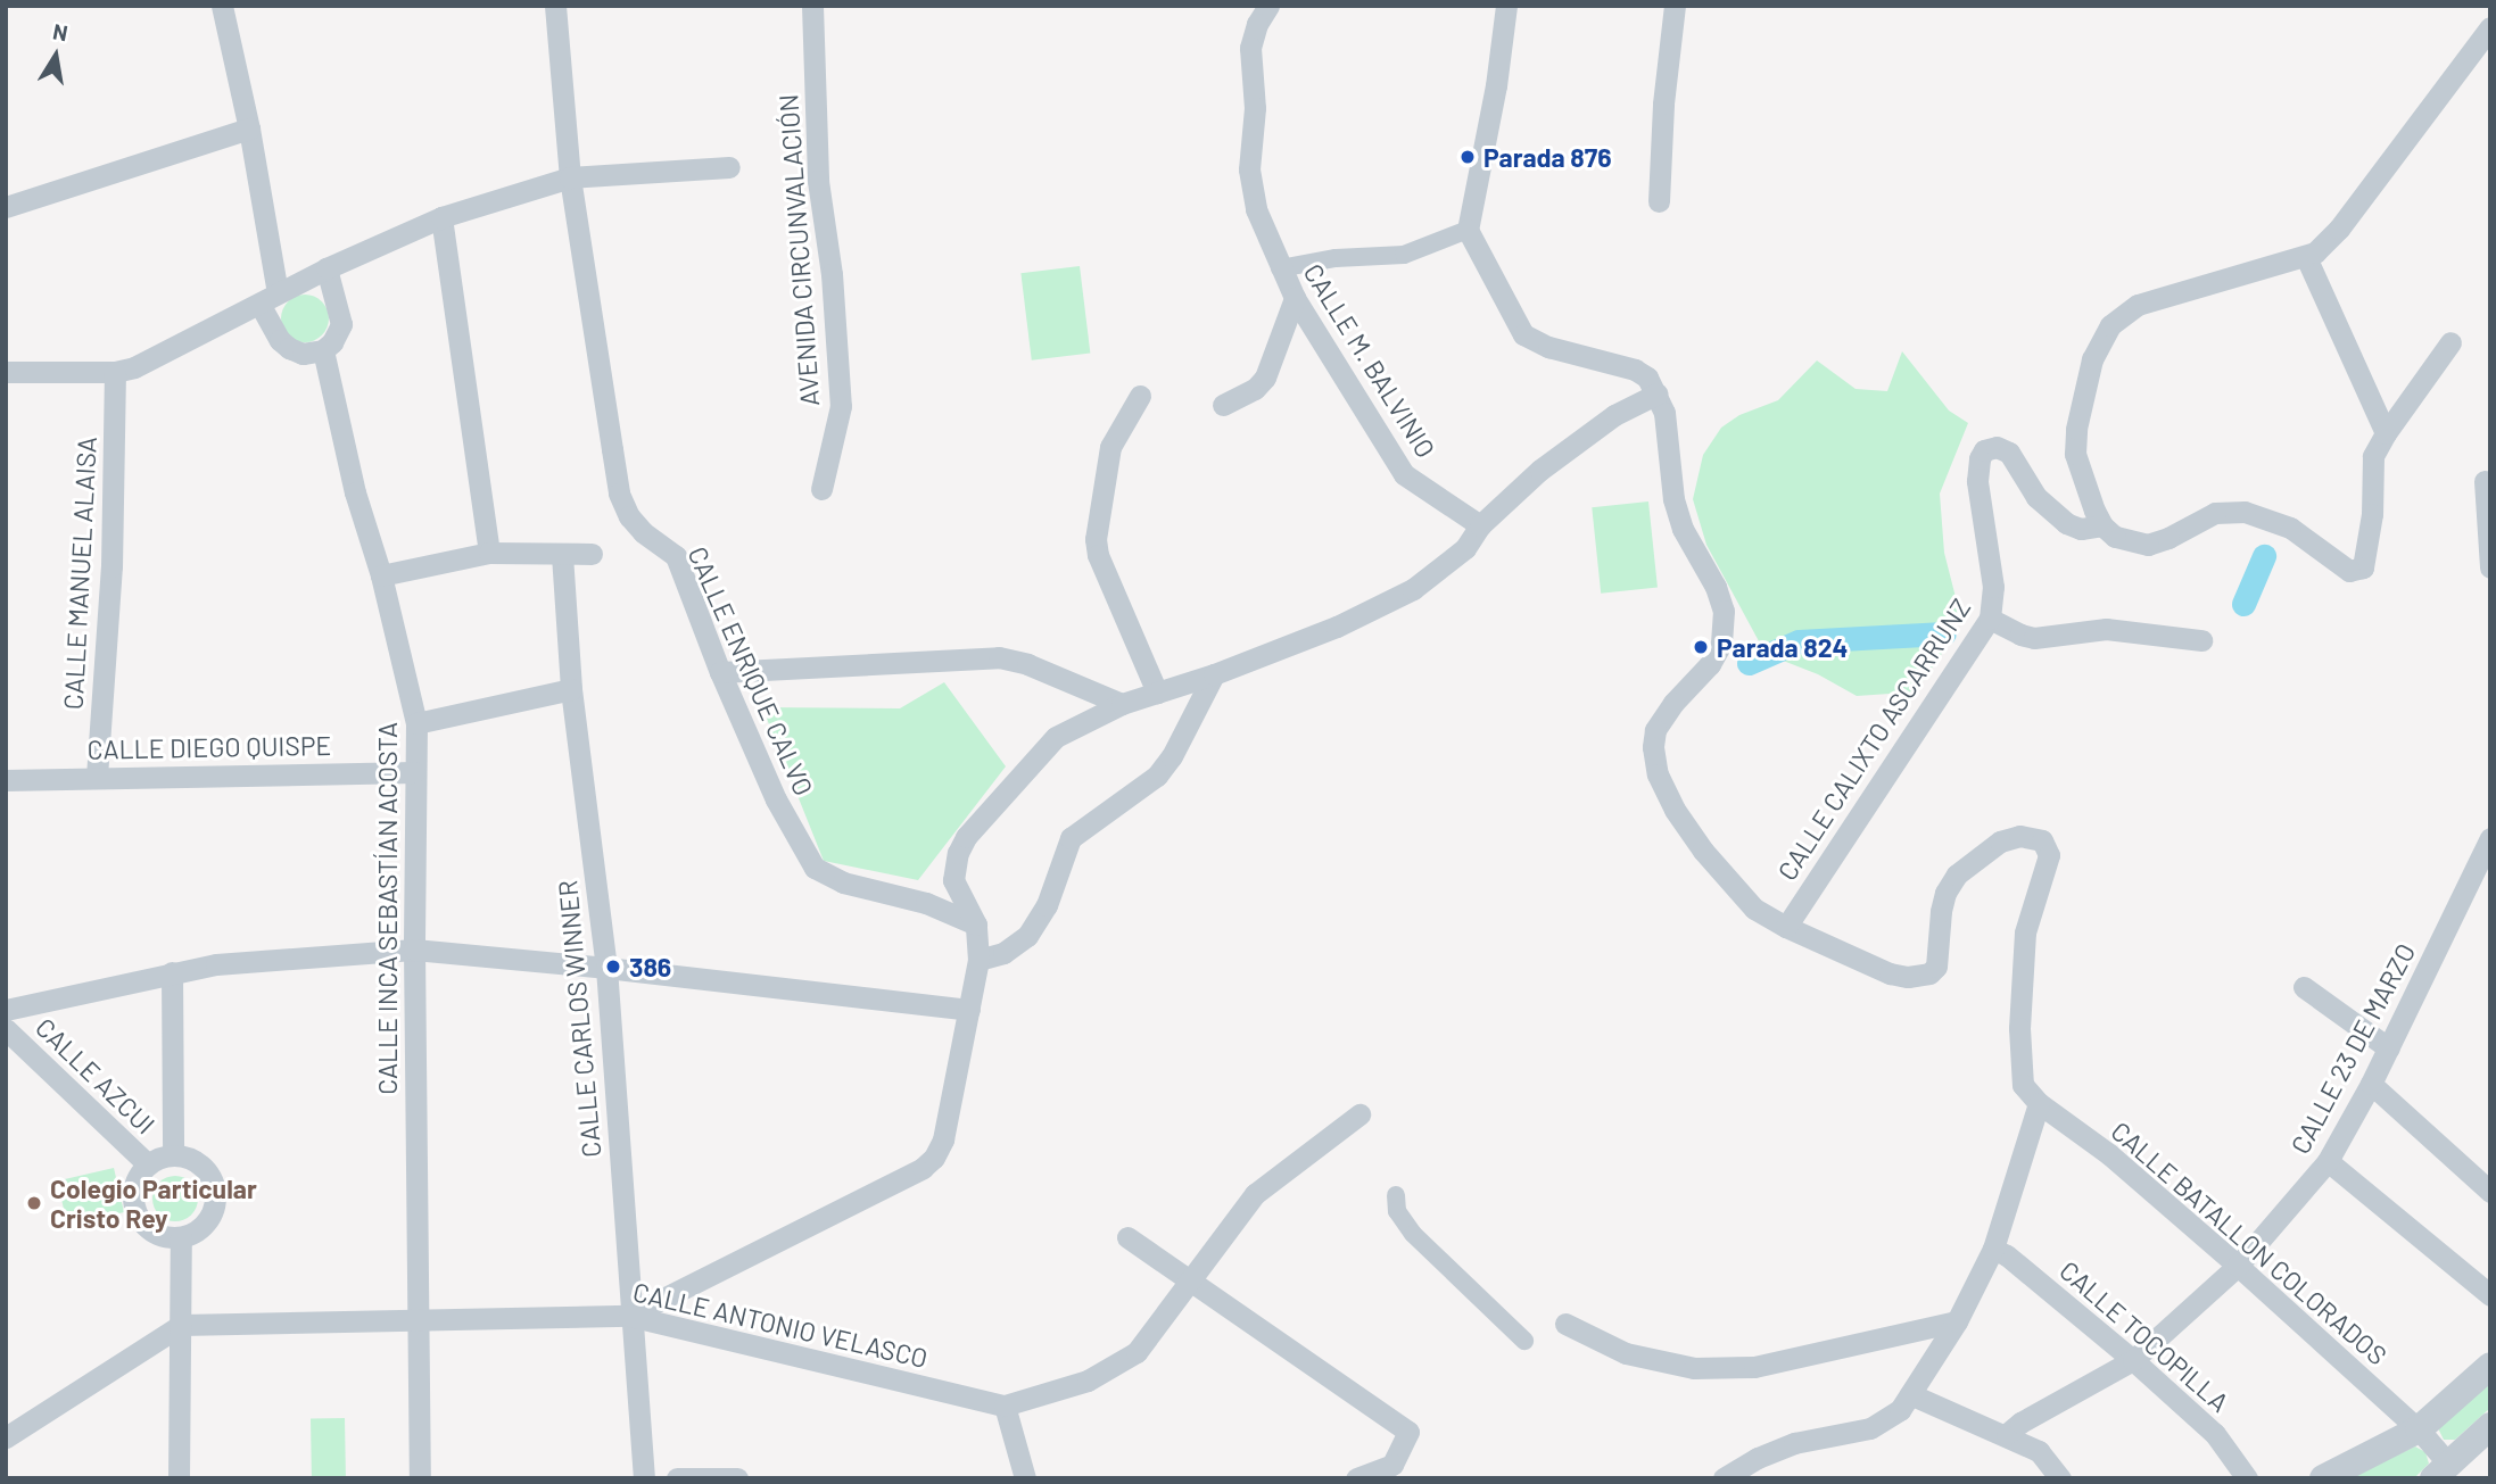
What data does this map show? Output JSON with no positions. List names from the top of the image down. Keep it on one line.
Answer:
{"streets":{"street":["AVENIDA CIRCUNVALACIÓN","CALLE M. BALVINIO","CALLE MANUEL ALAISA","CALLE ENRIQUE CALVO","CALLE CALIXTO ASCARRUNZ","CALLE DIEGO QUISPE","CALLE INCA SEBASTÍAN ACOSTA","CALLE CARLOS WINNER","CALLE 23 DE MARZO","CALLE AZCUI","CALLE BATALLON COLORADOS","CALLE ANTONIO VELASCO","CALLE TOCOPILLA"]},"crossings":[["CALLE MANUEL ALAISA","CALLE DIEGO QUISPE"],["CALLE DIEGO QUISPE","CALLE INCA SEBASTÍAN ACOSTA"],["CALLE INCA SEBASTÍAN ACOSTA","CALLE ANTONIO VELASCO"],["CALLE CARLOS WINNER","CALLE ANTONIO VELASCO"],["CALLE 23 DE MARZO","CALLE BATALLON COLORADOS"],["CALLE 23 DE MARZO","CALLE TOCOPILLA"]],"places":["Parada 876","Parada 824","386","Colegio Particular Cristo Rey"],"north":"top"}
